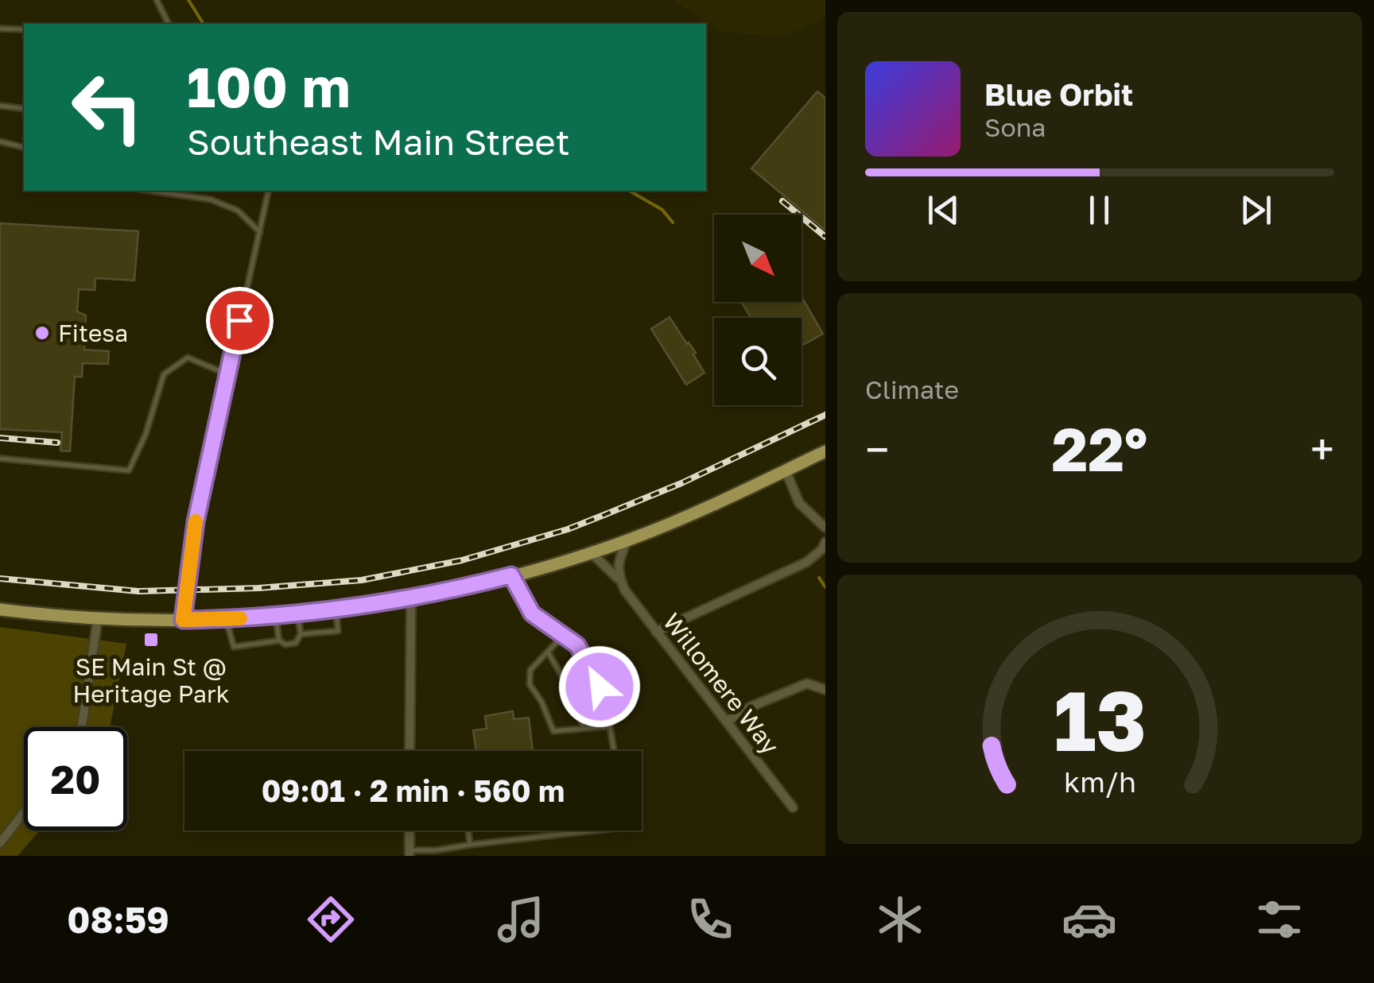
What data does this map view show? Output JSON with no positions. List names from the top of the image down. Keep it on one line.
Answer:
{"streets":{"street":["Willomere Way"]},"places":{"other":["Fitesa"],"transit":["SE Main St @ Heritage Park"]},"north":"bottom right","page":{"turn":["100 m","Southeast Main Street"],"song":["Blue Orbit","Sona"],"tile":"Climate","heat":["−","22°","+"],"limit":"20","trip":"09:01 · 2 min · 560 m","tabs":"08:59","gauge":["13","km/h"]}}
